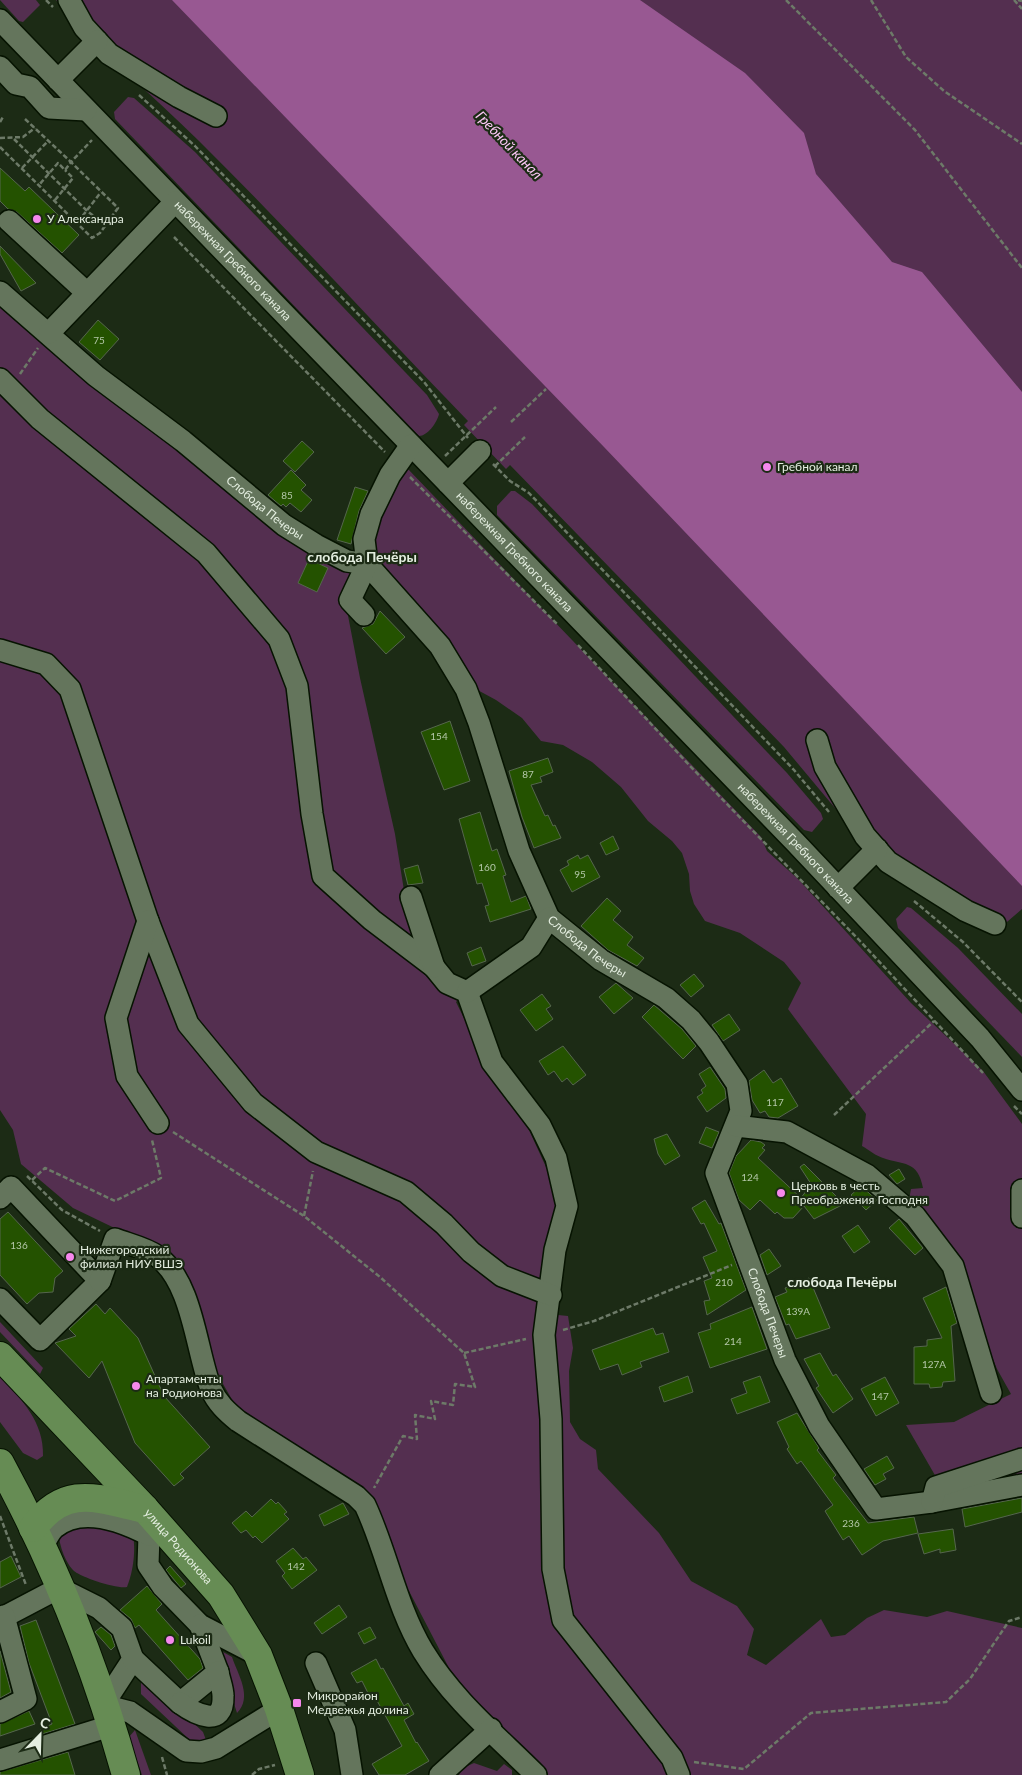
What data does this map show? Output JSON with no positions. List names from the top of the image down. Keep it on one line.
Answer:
{"streets":{"main road":["улица Родионова"],"street":["набережная Гребного канала","Слобода Печеры"]},"districts":["слобода Печёры","слобода Печёры"],"water":["Гребной канал"],"places":{"other":["У Александра","Гребной канал","Церковь в честь Преображения Господня","Нижегородский филиал НИУ ВШЭ","Апартаменты на Родионова","Lukoil"],"transit":["Микрорайон Медвежья долина"]},"house_numbers":["75","85","154","87","160","95","117","124","136","210","139А","214","127А","147","236","142"],"north":"top right"}
